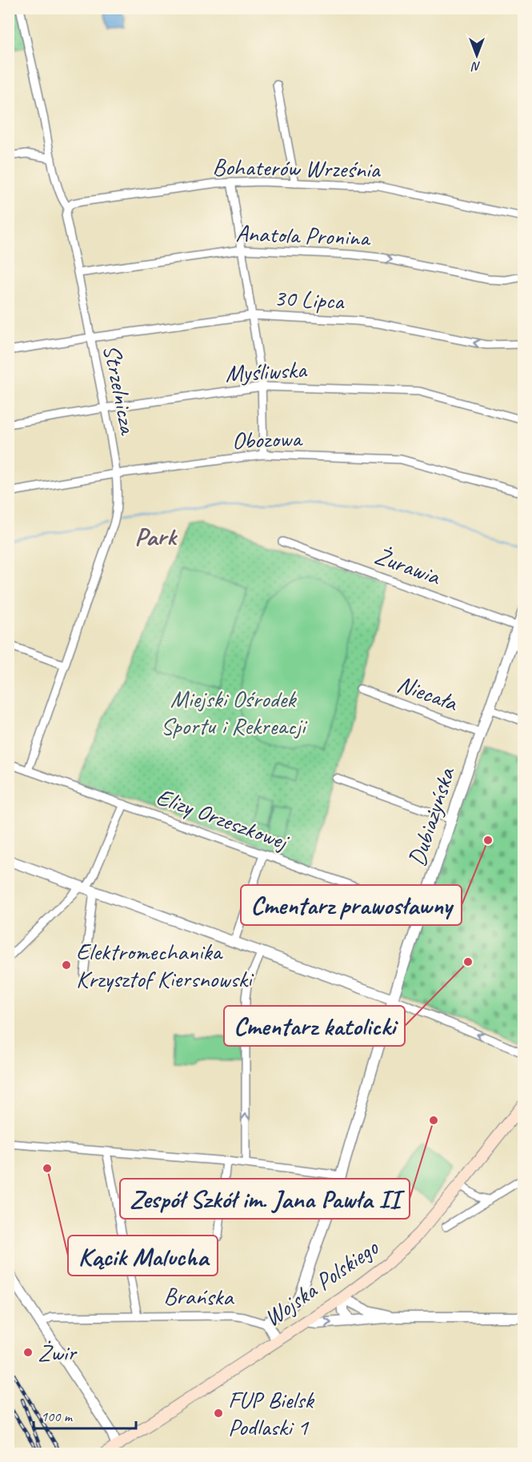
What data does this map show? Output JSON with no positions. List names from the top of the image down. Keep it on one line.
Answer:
{"streets":{"main road":["Wojska Polskiego"],"street":["Bohaterów Września","Anatola Pronina","30 Lipca","Myśliwska","Strzelnicza","Obozowa","Żurawia","Niecała","Dubiażyńska","Elizy Orzeszkowej","Brańska"]},"crossings":[["Bohaterów Września","Strzelnicza"],["Anatola Pronina","Strzelnicza"],["30 Lipca","Strzelnicza"],["Myśliwska","Strzelnicza"],["Strzelnicza","Obozowa"],["Strzelnicza","Elizy Orzeszkowej"],["Żurawia","Dubiażyńska"],["Niecała","Dubiażyńska"],["Dubiażyńska","Elizy Orzeszkowej"],["Dubiażyńska","Brańska"]],"one_way":["Anatola Pronina","30 Lipca"],"districts":["Park"],"parks":["Miejski Ośrodek Sportu i Rekreacji"],"places":["Cmentarz prawosławny","Cmentarz katolicki","Elektromechanika Krzysztof Kiersnowski","Zespół Szkół im. Jana Pawła II","Kącik Malucha","Żwir","FUP Bielsk Podlaski 1"],"scale_bar":"100 m","north":"bottom"}
